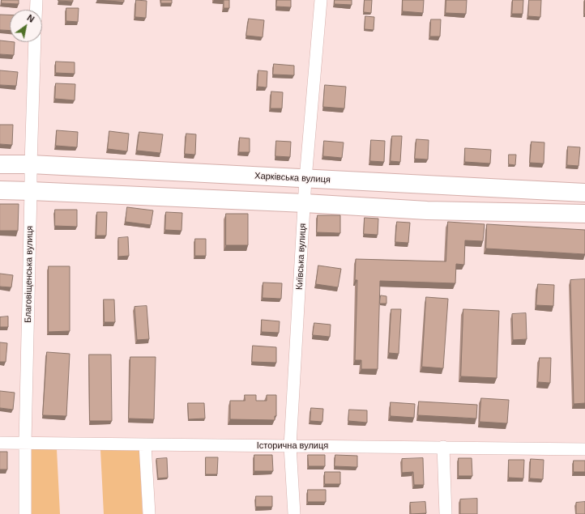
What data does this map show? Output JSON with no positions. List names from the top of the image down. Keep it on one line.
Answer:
{"streets":{"street":["Харківська вулиця","Київська вулиця","Благовіщенська вулиця","Історична вулиця"]},"crossings":[["Харківська вулиця","Київська вулиця"],["Харківська вулиця","Благовіщенська вулиця"],["Київська вулиця","Історична вулиця"],["Благовіщенська вулиця","Історична вулиця"]],"north":"top right"}
